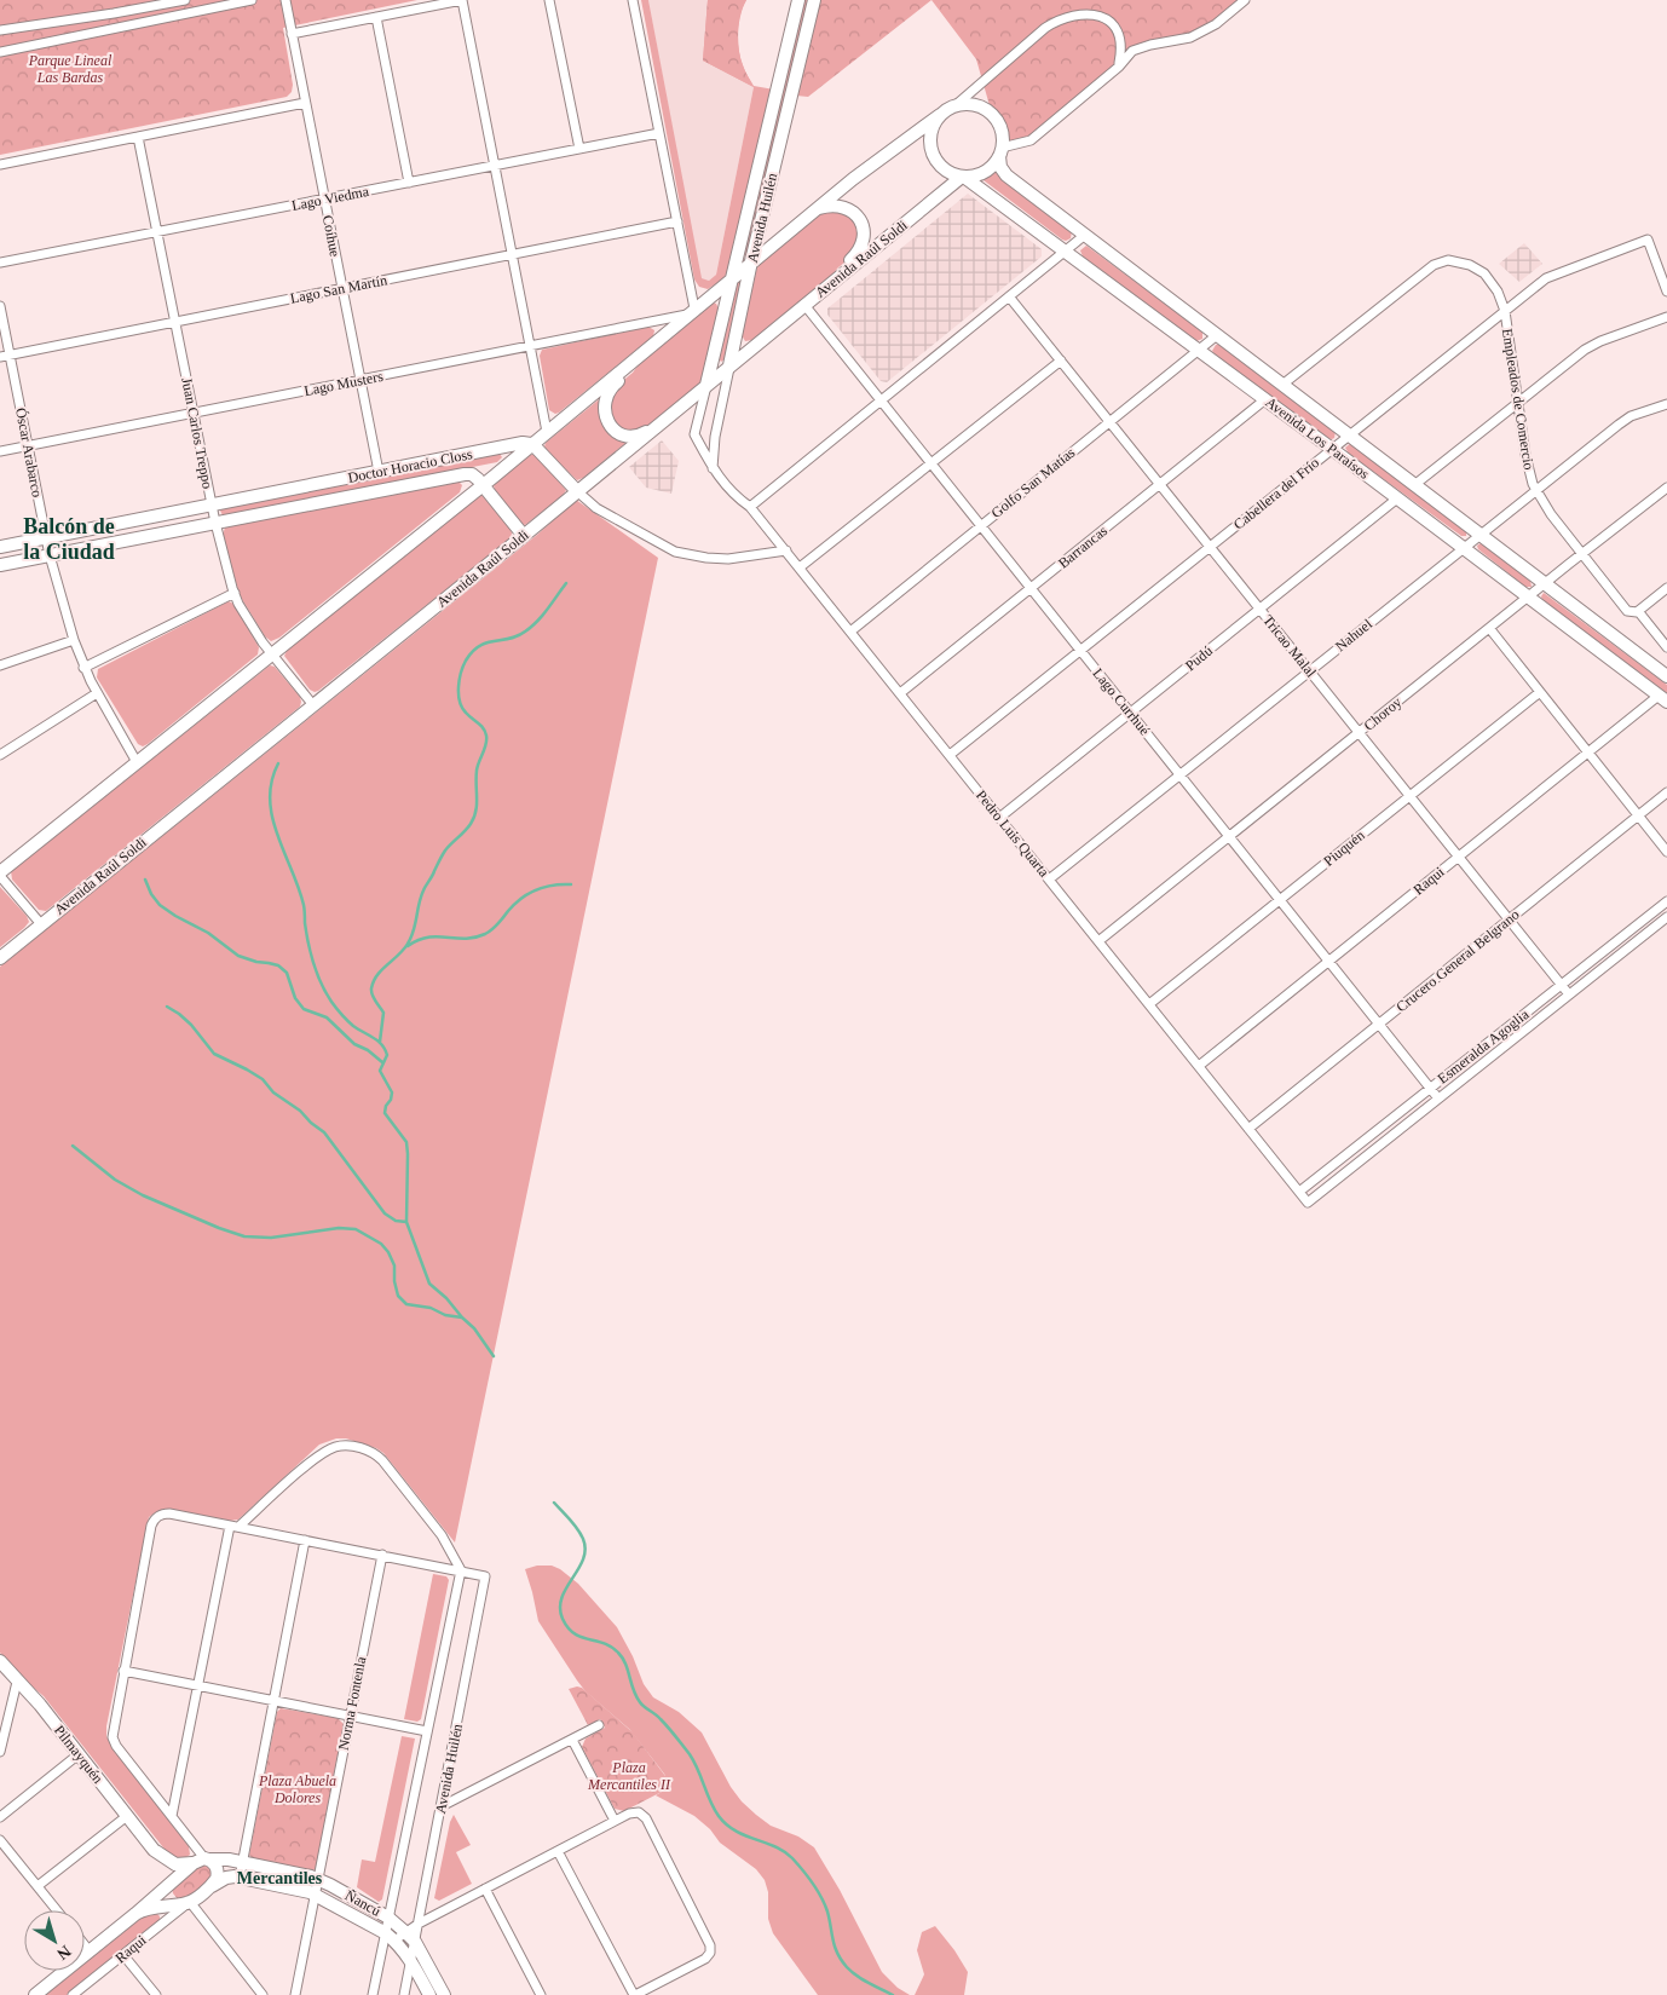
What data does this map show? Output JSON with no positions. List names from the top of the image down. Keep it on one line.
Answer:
{"streets":{"main road":["Avenida Huilén","Avenida Raúl Soldi","Avenida Los Paraísos","Doctor Horacio Closs","Raqui","Pilmayquén","Ñancú"],"street":["Lago Viedma","Coíhue","Lago San Martín","Lago Musters","Empleados de Comercio","Juan Carlos Treppo","Óscar Arabarco","Golfo San Matías","Cabellera del Frío","Barrancas","Nahuel","Tricao Malal","Pudú","Lago Currhué","Choroy","Pedro Luis Quarta","Piuquén","Crucero General Belgrano","Esmeralda Agoglia","Norma Fontenla"]},"crossings":[["Lago Viedma","Coíhue"],["Lago Viedma","Juan Carlos Treppo"],["Avenida Huilén","Avenida Raúl Soldi"],["Avenida Huilén","Pedro Luis Quarta"],["Avenida Huilén","Ñancú"],["Coíhue","Lago San Martín"],["Coíhue","Lago Musters"],["Coíhue","Doctor Horacio Closs"],["Avenida Raúl Soldi","Juan Carlos Treppo"],["Avenida Raúl Soldi","Avenida Los Paraísos"],["Avenida Raúl Soldi","Lago Currhué"],["Lago San Martín","Juan Carlos Treppo"],["Lago San Martín","Óscar Arabarco"],["Lago Musters","Juan Carlos Treppo"],["Lago Musters","Óscar Arabarco"],["Empleados de Comercio","Avenida Los Paraísos"],["Empleados de Comercio","Cabellera del Frío"],["Empleados de Comercio","Nahuel"],["Empleados de Comercio","Choroy"],["Juan Carlos Treppo","Doctor Horacio Closs"],["Avenida Los Paraísos","Golfo San Matías"],["Avenida Los Paraísos","Cabellera del Frío"],["Avenida Los Paraísos","Barrancas"],["Avenida Los Paraísos","Nahuel"],["Avenida Los Paraísos","Pudú"],["Avenida Los Paraísos","Choroy"],["Avenida Los Paraísos","Raqui"],["Óscar Arabarco","Doctor Horacio Closs"],["Golfo San Matías","Tricao Malal"],["Golfo San Matías","Lago Currhué"],["Golfo San Matías","Pedro Luis Quarta"],["Cabellera del Frío","Tricao Malal"],["Cabellera del Frío","Lago Currhué"],["Cabellera del Frío","Pedro Luis Quarta"],["Barrancas","Tricao Malal"],["Barrancas","Lago Currhué"],["Barrancas","Pedro Luis Quarta"],["Nahuel","Tricao Malal"],["Nahuel","Lago Currhué"],["Nahuel","Pedro Luis Quarta"],["Tricao Malal","Pudú"],["Tricao Malal","Choroy"],["Tricao Malal","Piuquén"],["Tricao Malal","Raqui"],["Tricao Malal","Crucero General Belgrano"],["Tricao Malal","Esmeralda Agoglia"],["Pudú","Lago Currhué"],["Pudú","Pedro Luis Quarta"],["Lago Currhué","Choroy"],["Lago Currhué","Piuquén"],["Lago Currhué","Raqui"],["Lago Currhué","Crucero General Belgrano"],["Lago Currhué","Esmeralda Agoglia"],["Choroy","Pedro Luis Quarta"],["Pedro Luis Quarta","Piuquén"],["Pedro Luis Quarta","Raqui"],["Pedro Luis Quarta","Crucero General Belgrano"],["Pedro Luis Quarta","Esmeralda Agoglia"],["Raqui","Pilmayquén"],["Raqui","Ñancú"],["Norma Fontenla","Ñancú"],["Pilmayquén","Ñancú"]],"districts":["Balcón de la Ciudad","Mercantiles"],"parks":["Parque Lineal Las Bardas","Plaza Mercantiles II","Plaza Abuela Dolores"],"north":"bottom right"}
